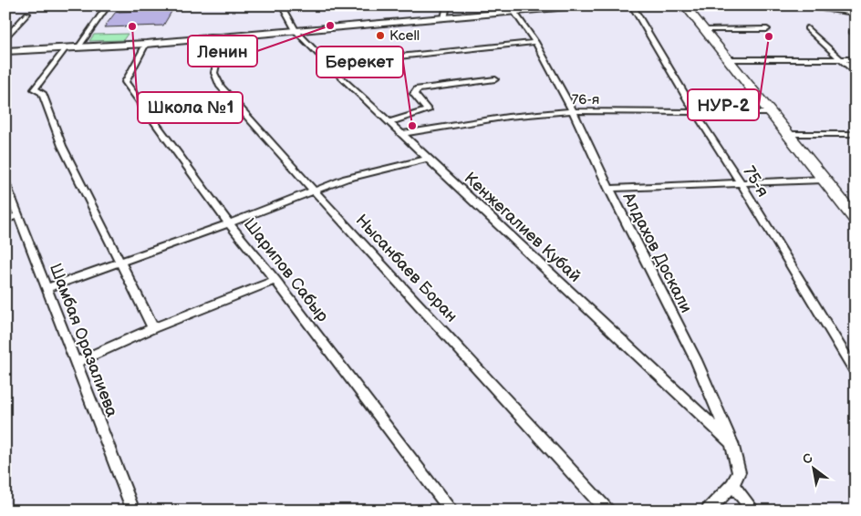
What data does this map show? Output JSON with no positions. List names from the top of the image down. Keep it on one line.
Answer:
{"streets":{"street":["76-я","75-я","Кенжегалиев Кубай","Алдахов Доскали","Нысанбаев Боран","Шарипов Сабыр","Шамбая Оразалиева"]},"crossings":[["76-я","75-я"],["76-я","Кенжегалиев Кубай"],["76-я","Алдахов Доскали"],["Кенжегалиев Кубай","Алдахов Доскали"]],"places":["Ленин","Школа №1","Kcell","НУР-2","Берекет"],"north":"top left"}
